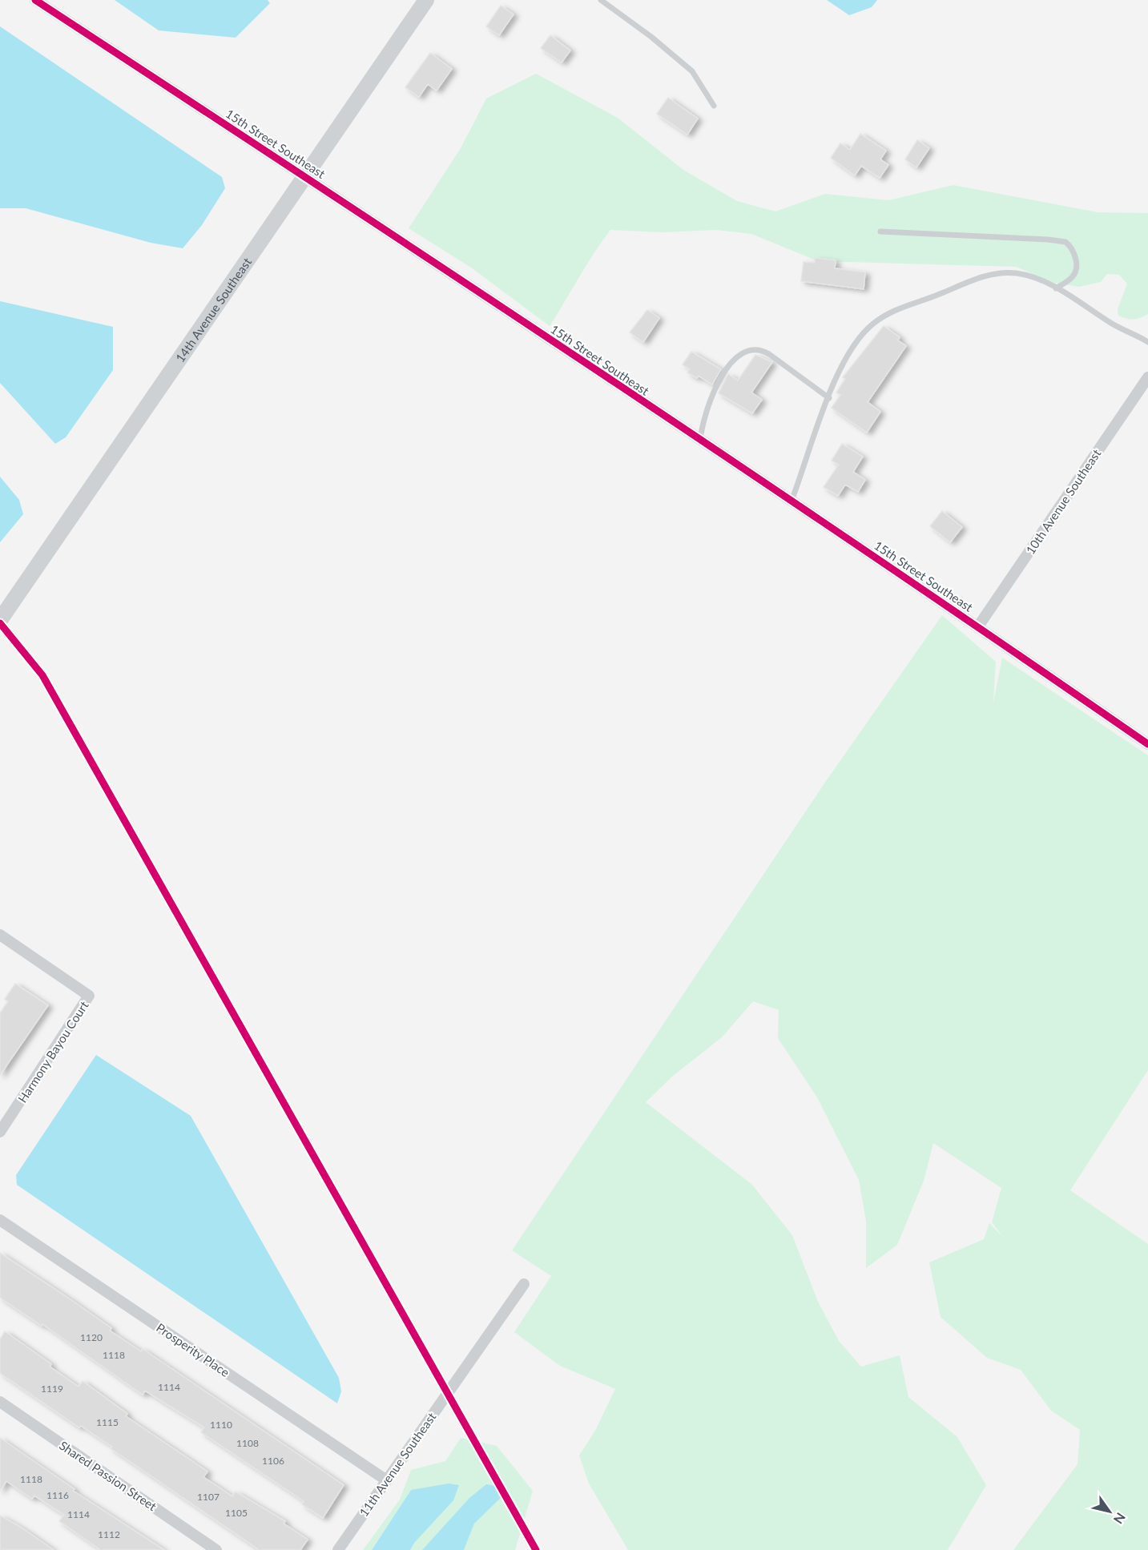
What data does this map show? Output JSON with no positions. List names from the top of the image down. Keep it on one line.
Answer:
{"streets":{"street":["15th Street Southeast","14th Avenue Southeast","10th Avenue Southeast","Harmony Bayou Court","Prosperity Place","11th Avenue Southeast","Shared Passion Street"]},"crossings":[["15th Street Southeast","14th Avenue Southeast"],["15th Street Southeast","10th Avenue Southeast"],["Prosperity Place","11th Avenue Southeast"]],"house_numbers":["1120","1118","1114","1119","1115","1110","1108","1106","1118","1116","1107","1105","1114","1112"],"north":"bottom right"}
